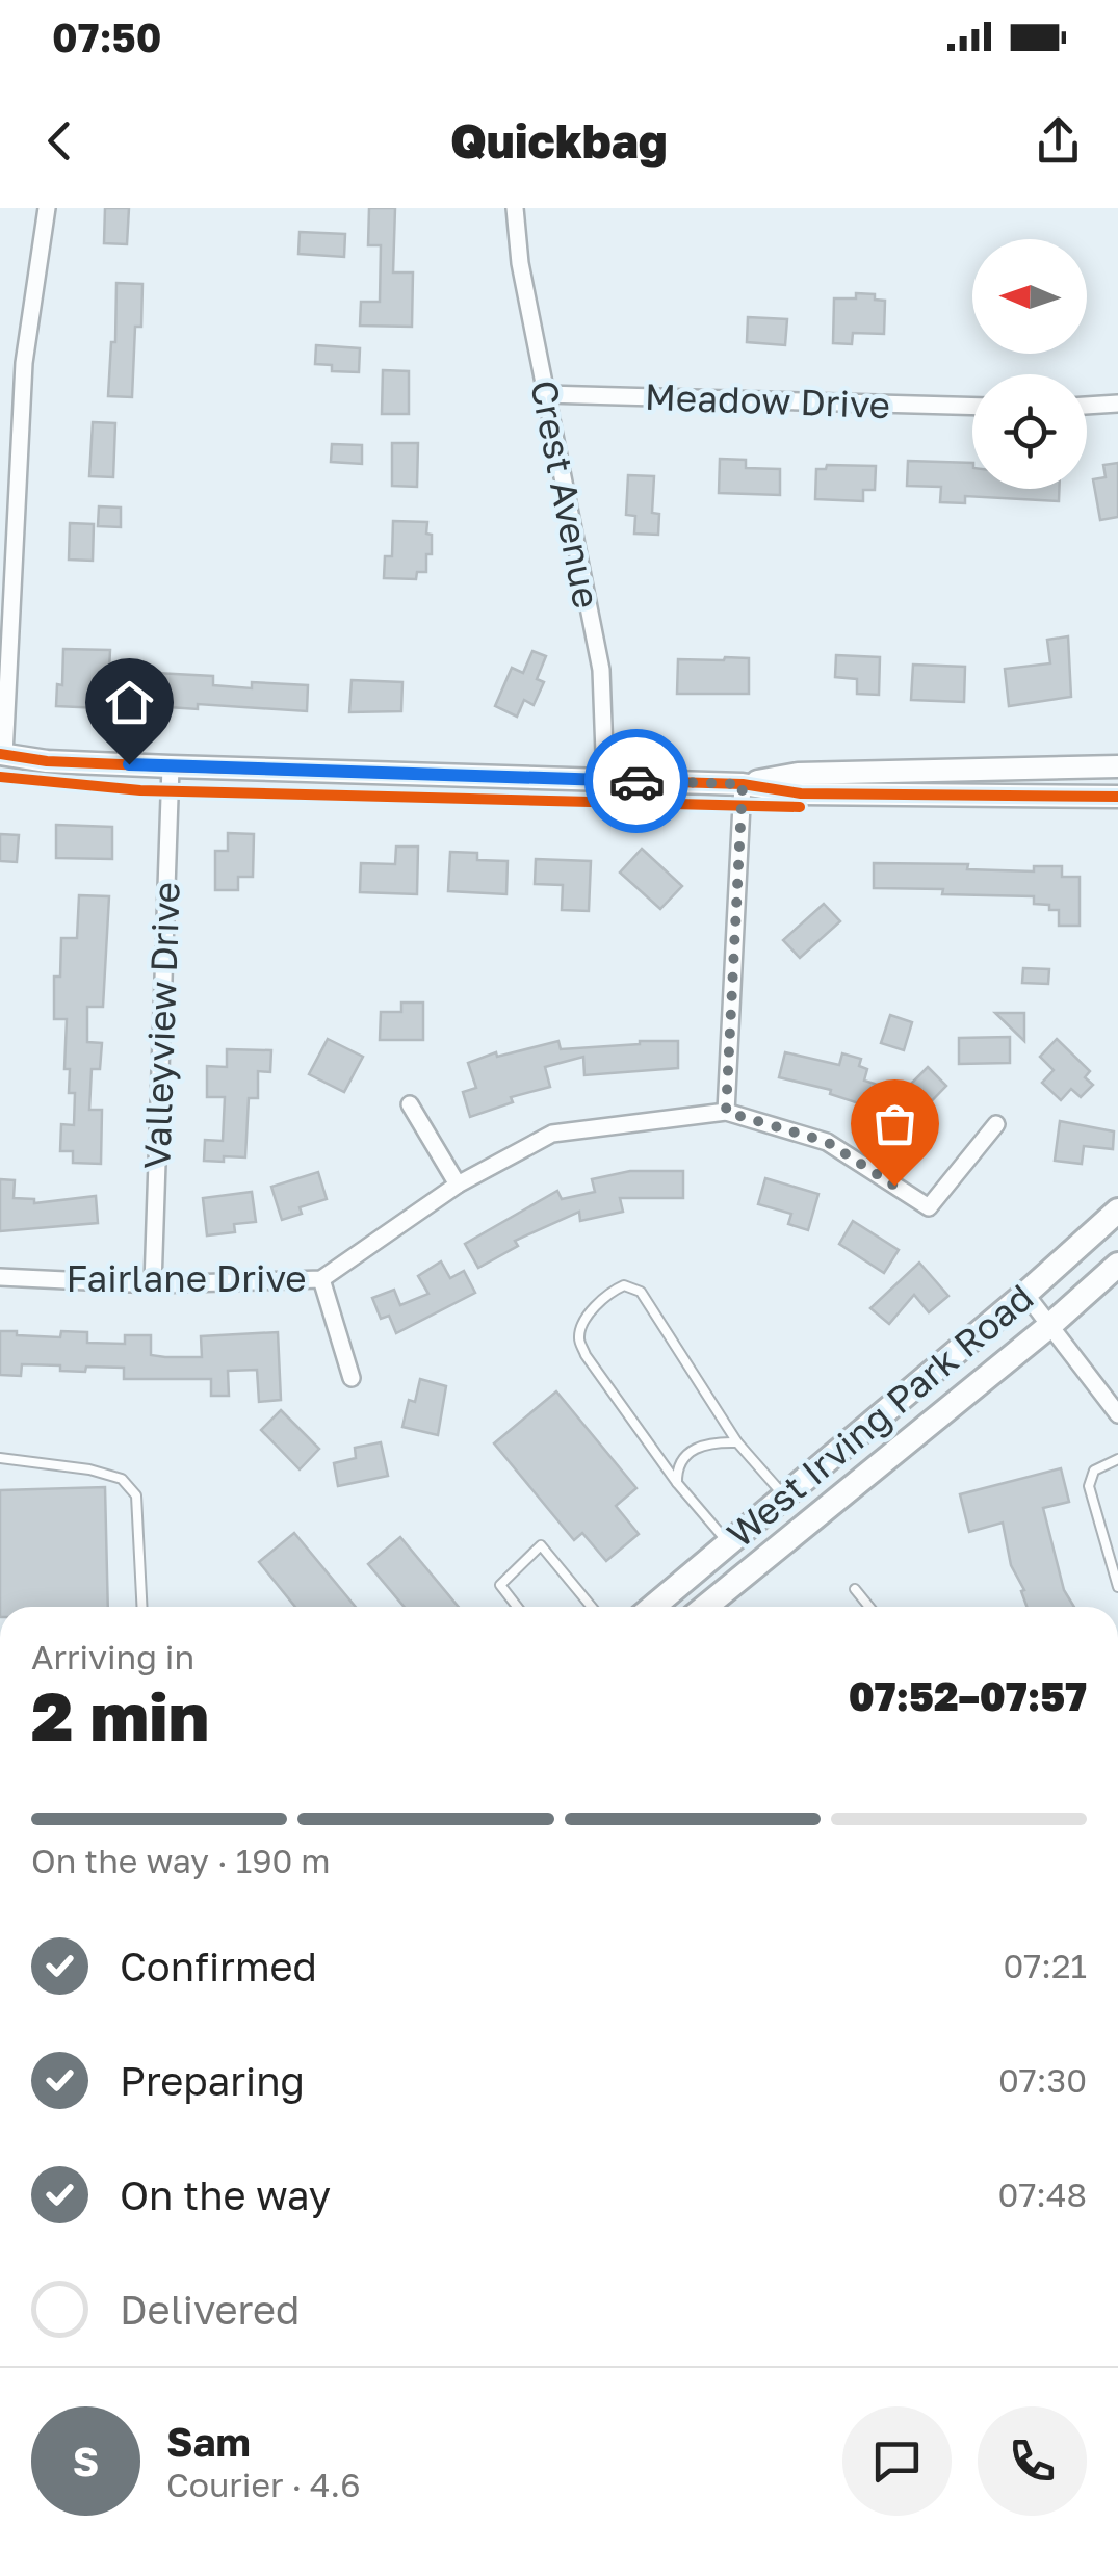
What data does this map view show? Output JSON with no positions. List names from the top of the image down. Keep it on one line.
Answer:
{"streets":{"main road":["West Irving Park Road"],"street":["Meadow Drive","Crest Avenue","Valleyview Drive","Fairlane Drive"]},"crossings":[["Meadow Drive","Crest Avenue"],["Valleyview Drive","Fairlane Drive"]],"north":"left","page":{"status":"07:50","header":"Quickbag","heading":["2 min","Arriving in","07:52–07:57"],"panel":["Sam","Courier · 4.6"],"bar":"On the way · 190 m","list":[["Confirmed","07:21"],["Preparing","07:30"],["On the way","07:48"],"Delivered"],"round":"S"}}
